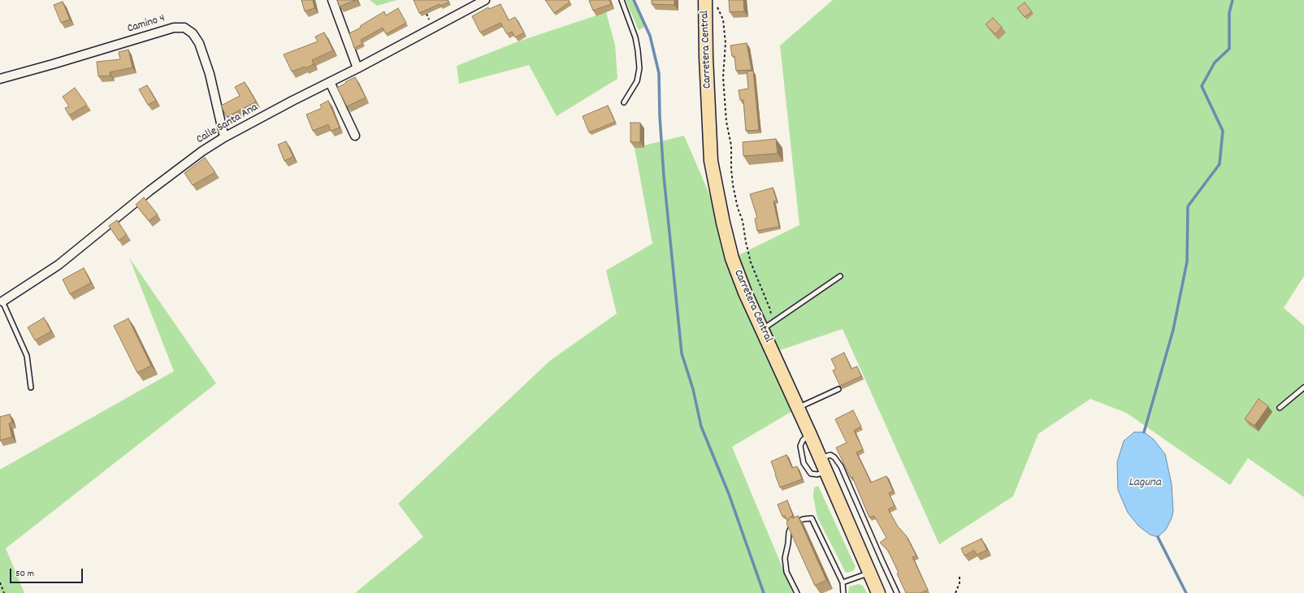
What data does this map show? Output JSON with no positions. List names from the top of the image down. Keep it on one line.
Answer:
{"streets":{"highway":["Carretera Central"],"street":["Camino 4","Calle Santa Ana"]},"crossings":[["Camino 4","Calle Santa Ana"]],"water":["Laguna"],"scale_bar":"50 m"}
